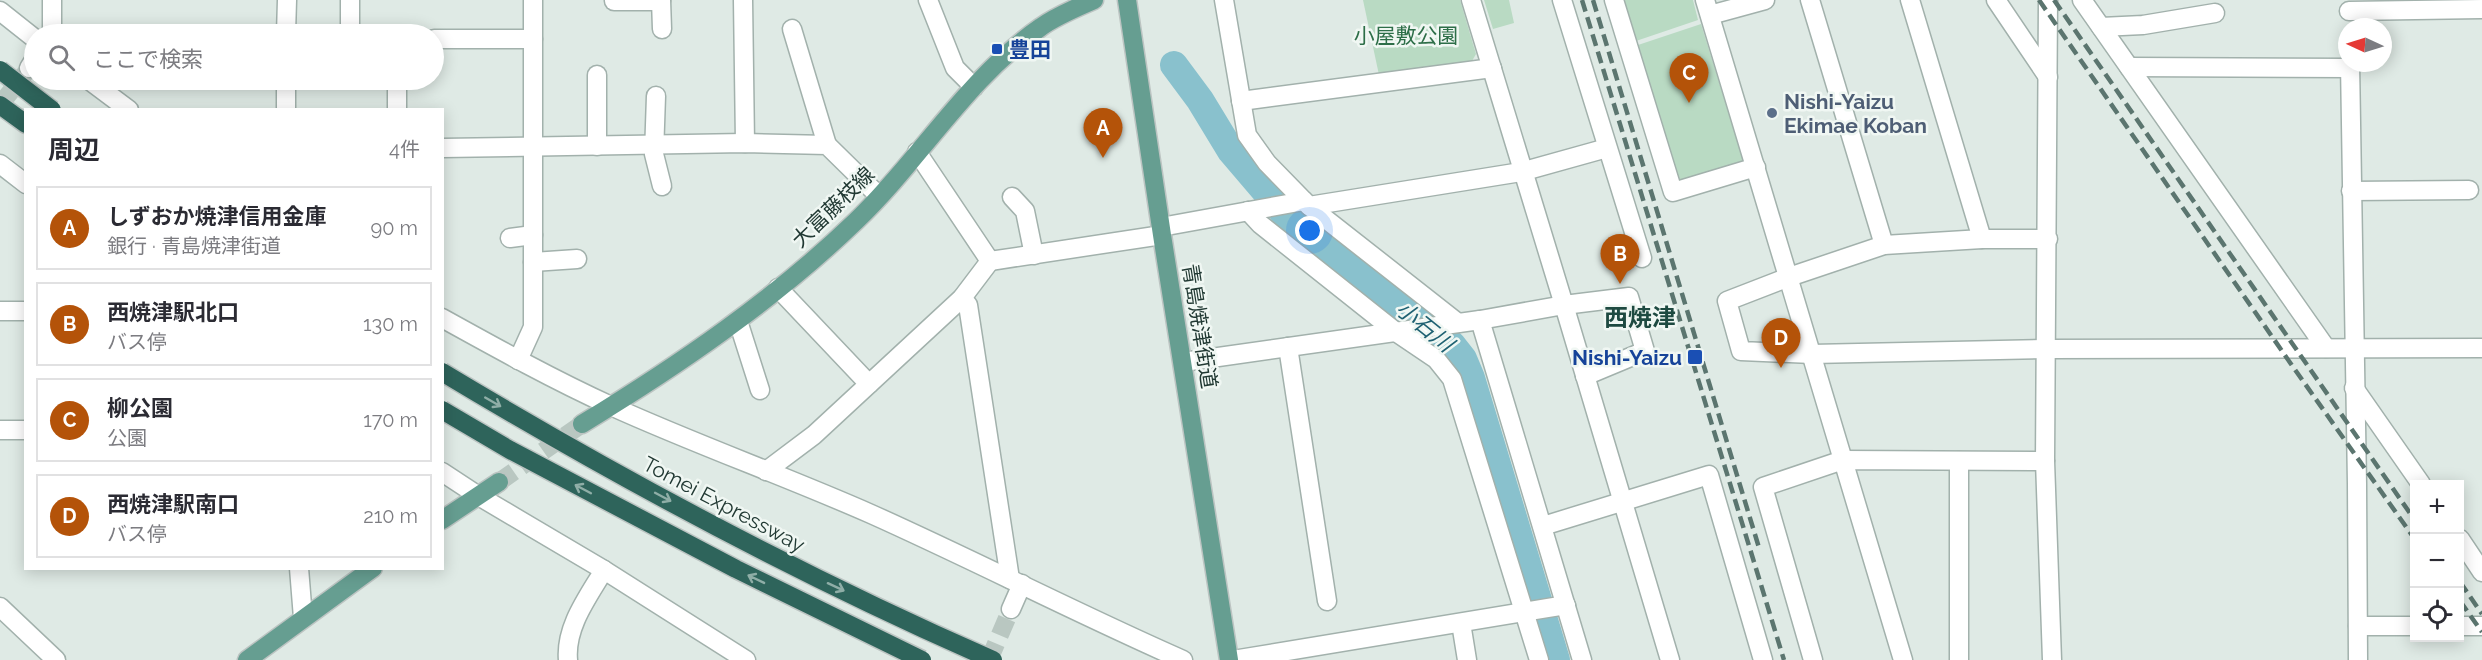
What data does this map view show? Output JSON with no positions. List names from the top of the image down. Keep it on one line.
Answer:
{"streets":{"highway":["Tomei Expressway"],"main road":["大富藤枝線","青島焼津街道"]},"districts":["西焼津"],"water":["小石川"],"parks":["小屋敷公園"],"places":{"transit":["豊田","Nishi-Yaizu"],"other":["Nishi-Yaizu Ekimae Koban"]},"north":"left","page":{"search":"ここで検索","pins":["C","A","B","D"],"heading":["周辺","4件"],"list":[{"mark":"A","name":"しずおか焼津信用金庫","note":"銀行 · 青島焼津街道","value":"90 m"},{"mark":"B","name":"西焼津駅北口","note":"バス停","value":"130 m"},{"mark":"C","name":"柳公園","note":"公園","value":"170 m"},{"mark":"D","name":"西焼津駅南口","note":"バス停","value":"210 m"}],"map_buttons":["+","−"]}}
